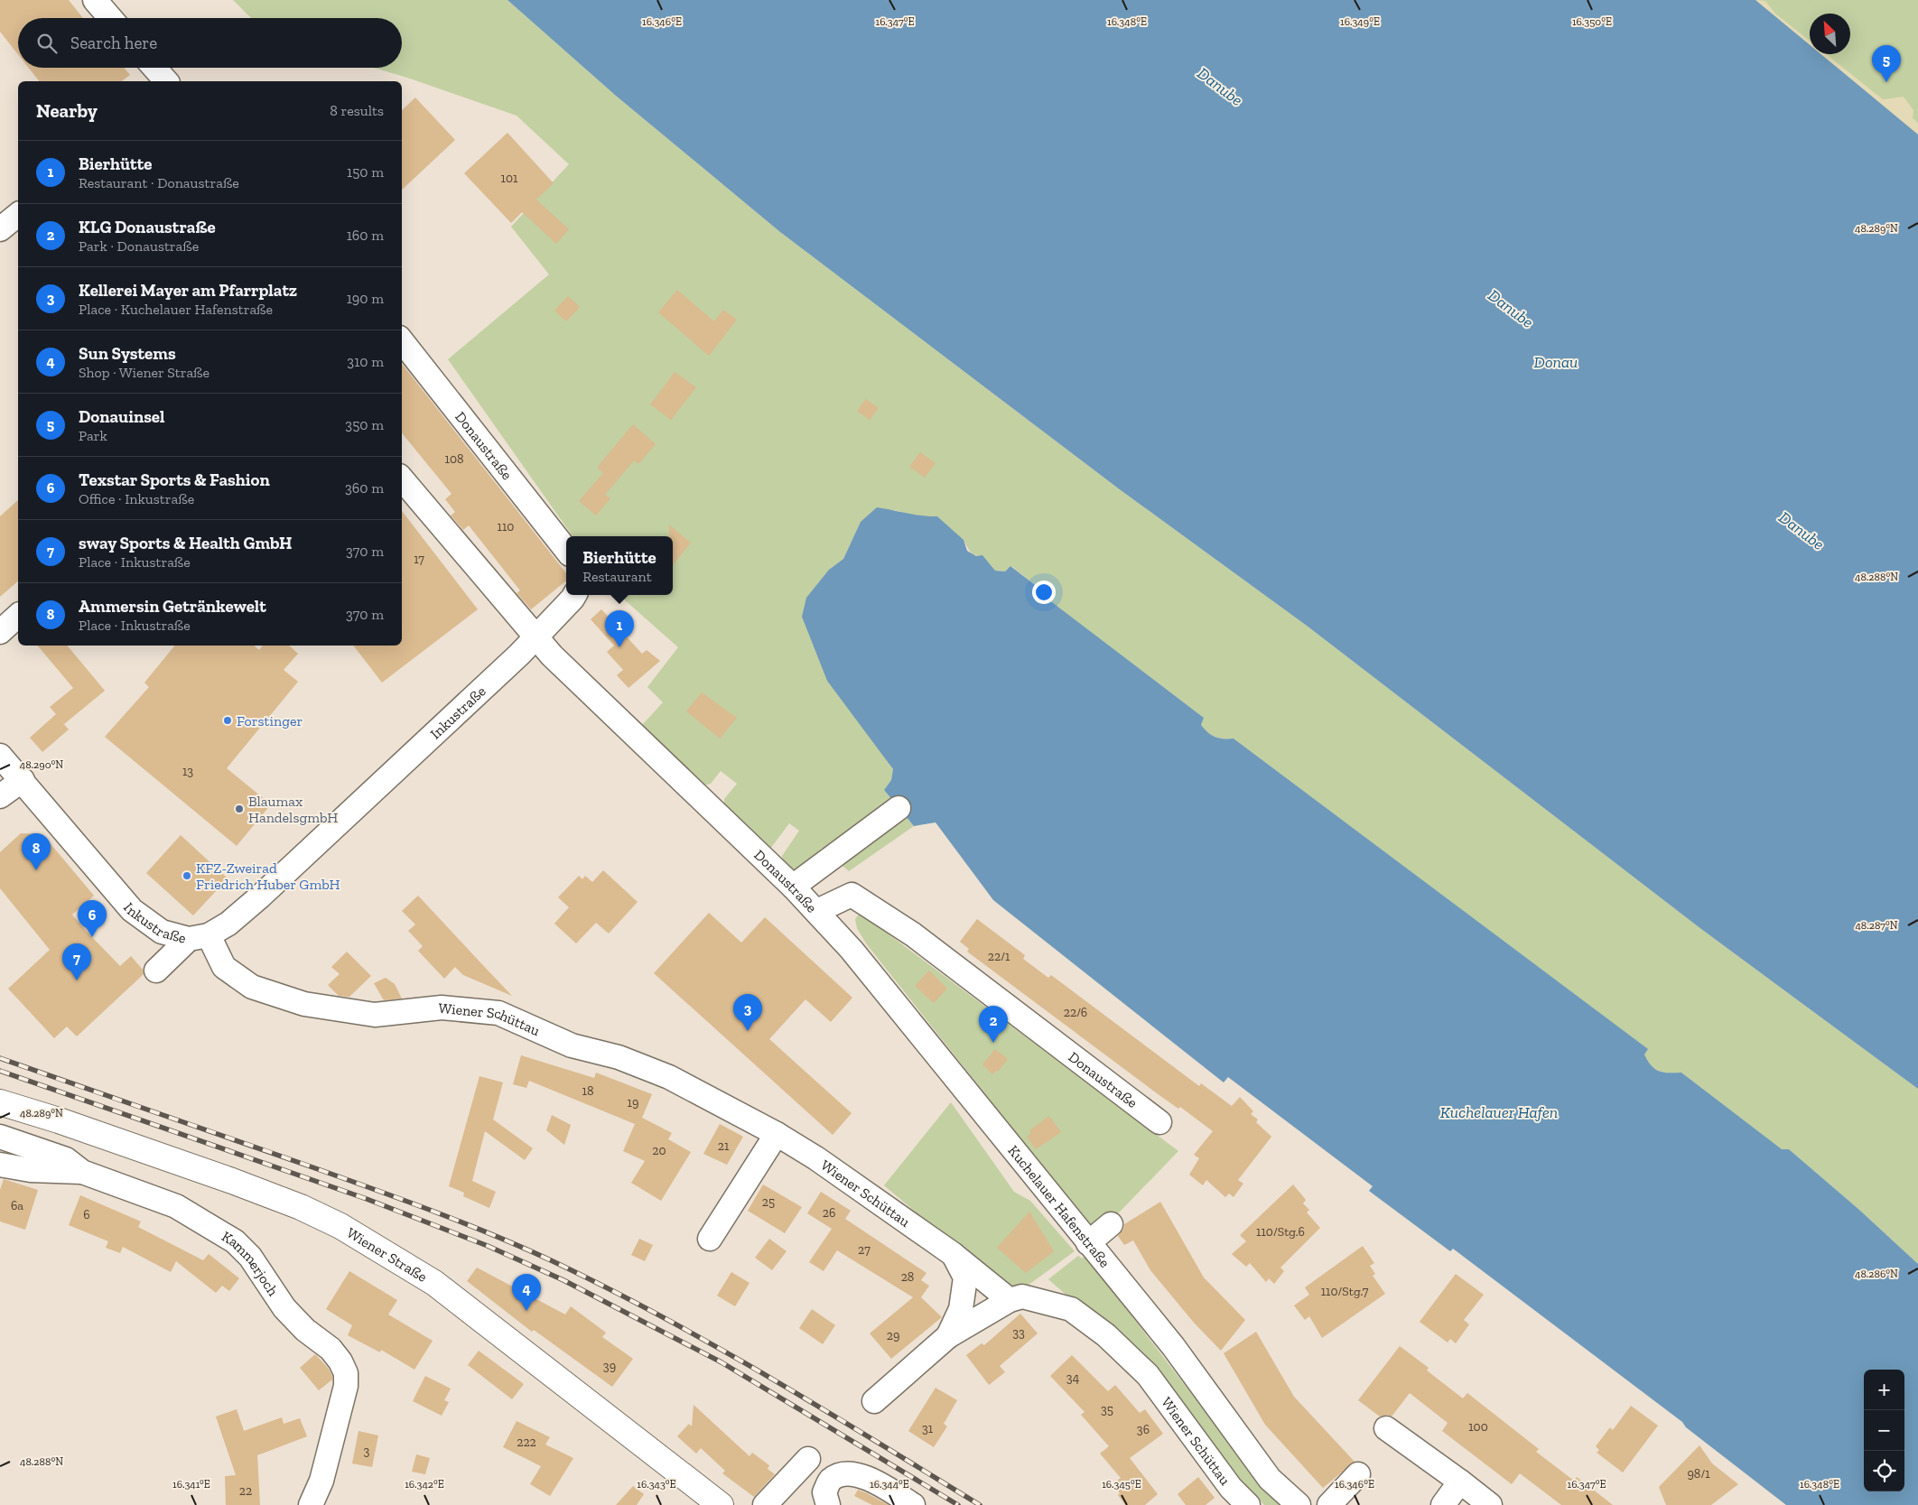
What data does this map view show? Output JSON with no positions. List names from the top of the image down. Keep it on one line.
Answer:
{"streets":{"main road":["Wiener Straße"],"street":["Donaustraße","Inkustraße","Wiener Schüttau","Kuchelauer Hafenstraße","Kammerjoch"]},"crossings":[["Donaustraße","Inkustraße"],["Donaustraße","Kuchelauer Hafenstraße"],["Inkustraße","Wiener Schüttau"]],"water":["Danube","Donau","Kuchelauer Hafen"],"places":["Forstinger","Blaumax HandelsgmbH","KFZ-Zweirad Friedrich Huber GmbH"],"house_numbers":["101","108","110","17","13","22/1","22/6","18","19","21","20","25","6a","26","6","110/Stg.6","27","28","110/Stg.7","33","29","39","34","35","100","31","36","222","3","98/1","22"],"north":"top left","page":{"search":"Search here","pins":["5","1","8","6","7","3","2","4"],"heading":["Nearby","8 results"],"list":[{"mark":"1","name":"Bierhütte","note":"Restaurant · Donaustraße","value":"150 m"},{"mark":"2","name":"KLG Donaustraße","note":"Park · Donaustraße","value":"160 m"},{"mark":"3","name":"Kellerei Mayer am Pfarrplatz","note":"Place · Kuchelauer Hafenstraße","value":"190 m"},{"mark":"4","name":"Sun Systems","note":"Shop · Wiener Straße","value":"310 m"},{"mark":"5","name":"Donauinsel","note":"Park","value":"350 m"},{"mark":"6","name":"Texstar Sports & Fashion","note":"Office · Inkustraße","value":"360 m"},{"mark":"7","name":"sway Sports & Health GmbH","note":"Place · Inkustraße","value":"370 m"},{"mark":"8","name":"Ammersin Getränkewelt","note":"Place · Inkustraße","value":"370 m"}],"popup":["Bierhütte","Restaurant"],"map_buttons":["+","−"]},"coordinates":["16.346°E","16.347°E","16.348°E","16.349°E","16.350°E","48.289°N","48.288°N","48.290°N","48.287°N","48.286°N","16.341°E","16.342°E","16.343°E","16.344°E","16.345°E"]}
